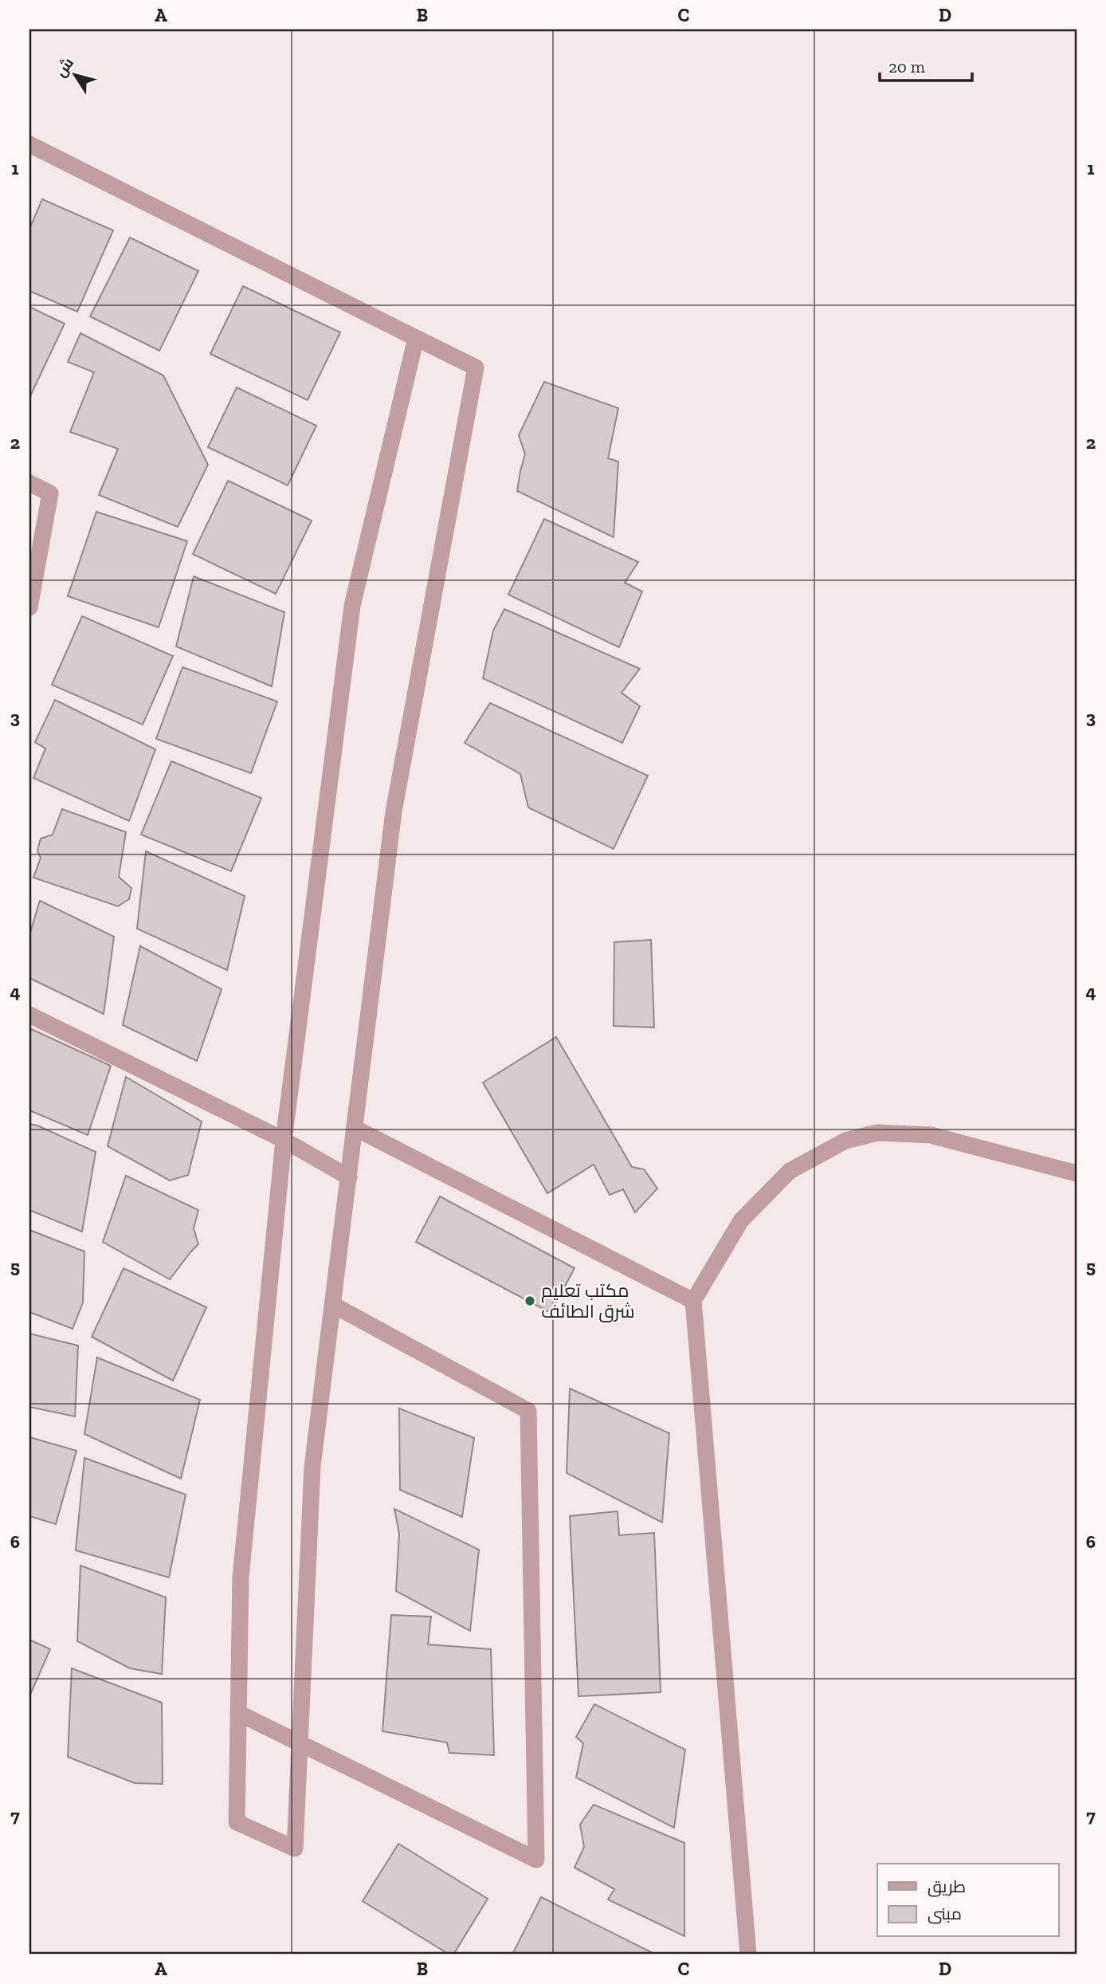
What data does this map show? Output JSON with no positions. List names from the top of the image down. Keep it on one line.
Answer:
{"places":["مكتب تعليم شرق الطائف"],"legend":["طريق","مبنى"],"scale_bar":"20 m","north":"top left","grid":{"columns":["A","B","C","D"],"rows":["1","2","3","4","5","6","7"]}}
